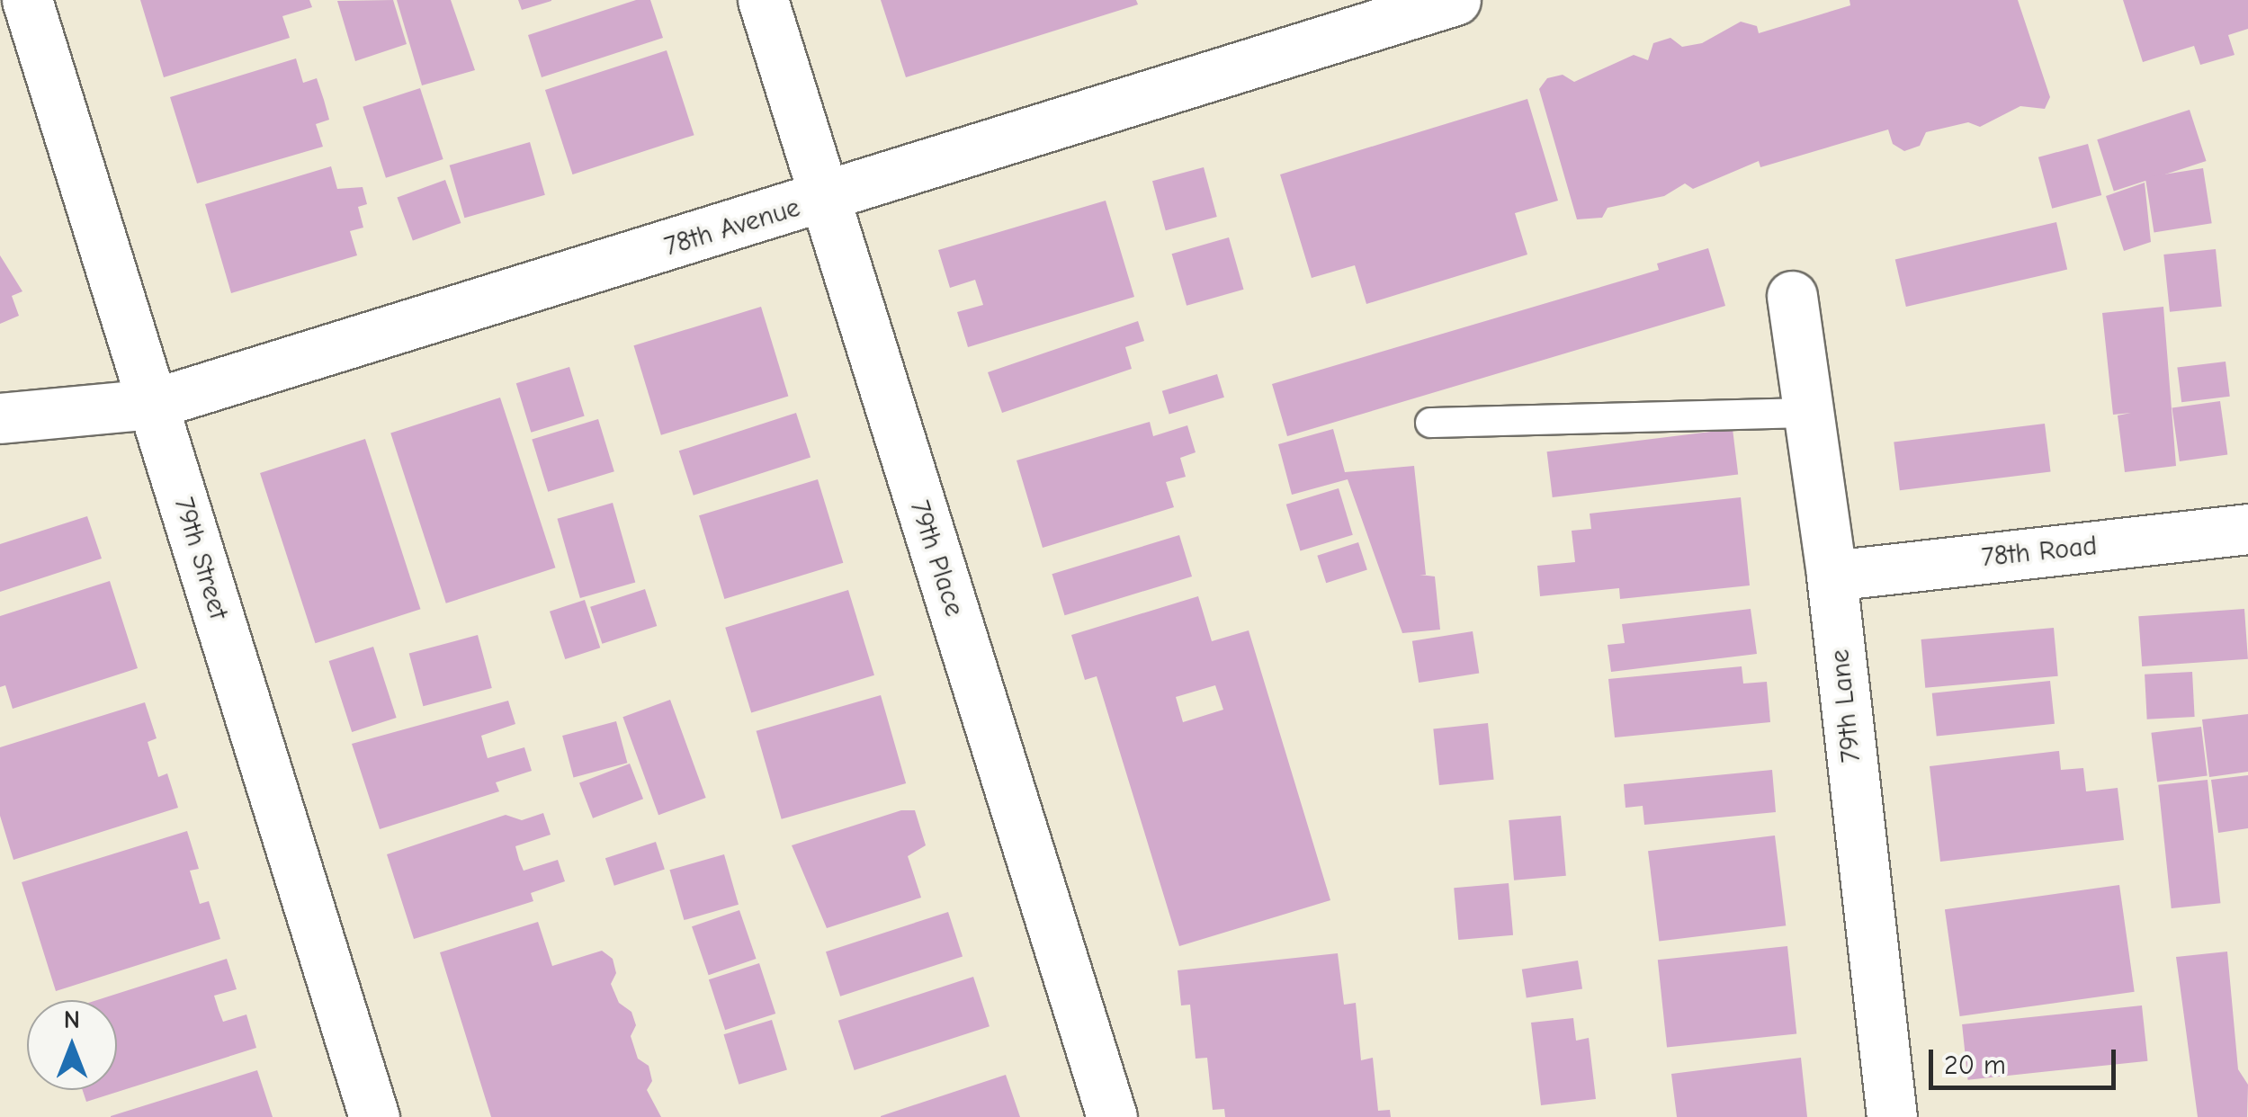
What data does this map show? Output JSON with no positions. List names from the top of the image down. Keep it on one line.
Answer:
{"streets":{"street":["78th Avenue","78th Road","79th Street","79th Place","79th Lane"]},"crossings":[["78th Avenue","79th Street"],["78th Avenue","79th Place"],["78th Road","79th Lane"]],"scale_bar":"20 m","north":"top"}
